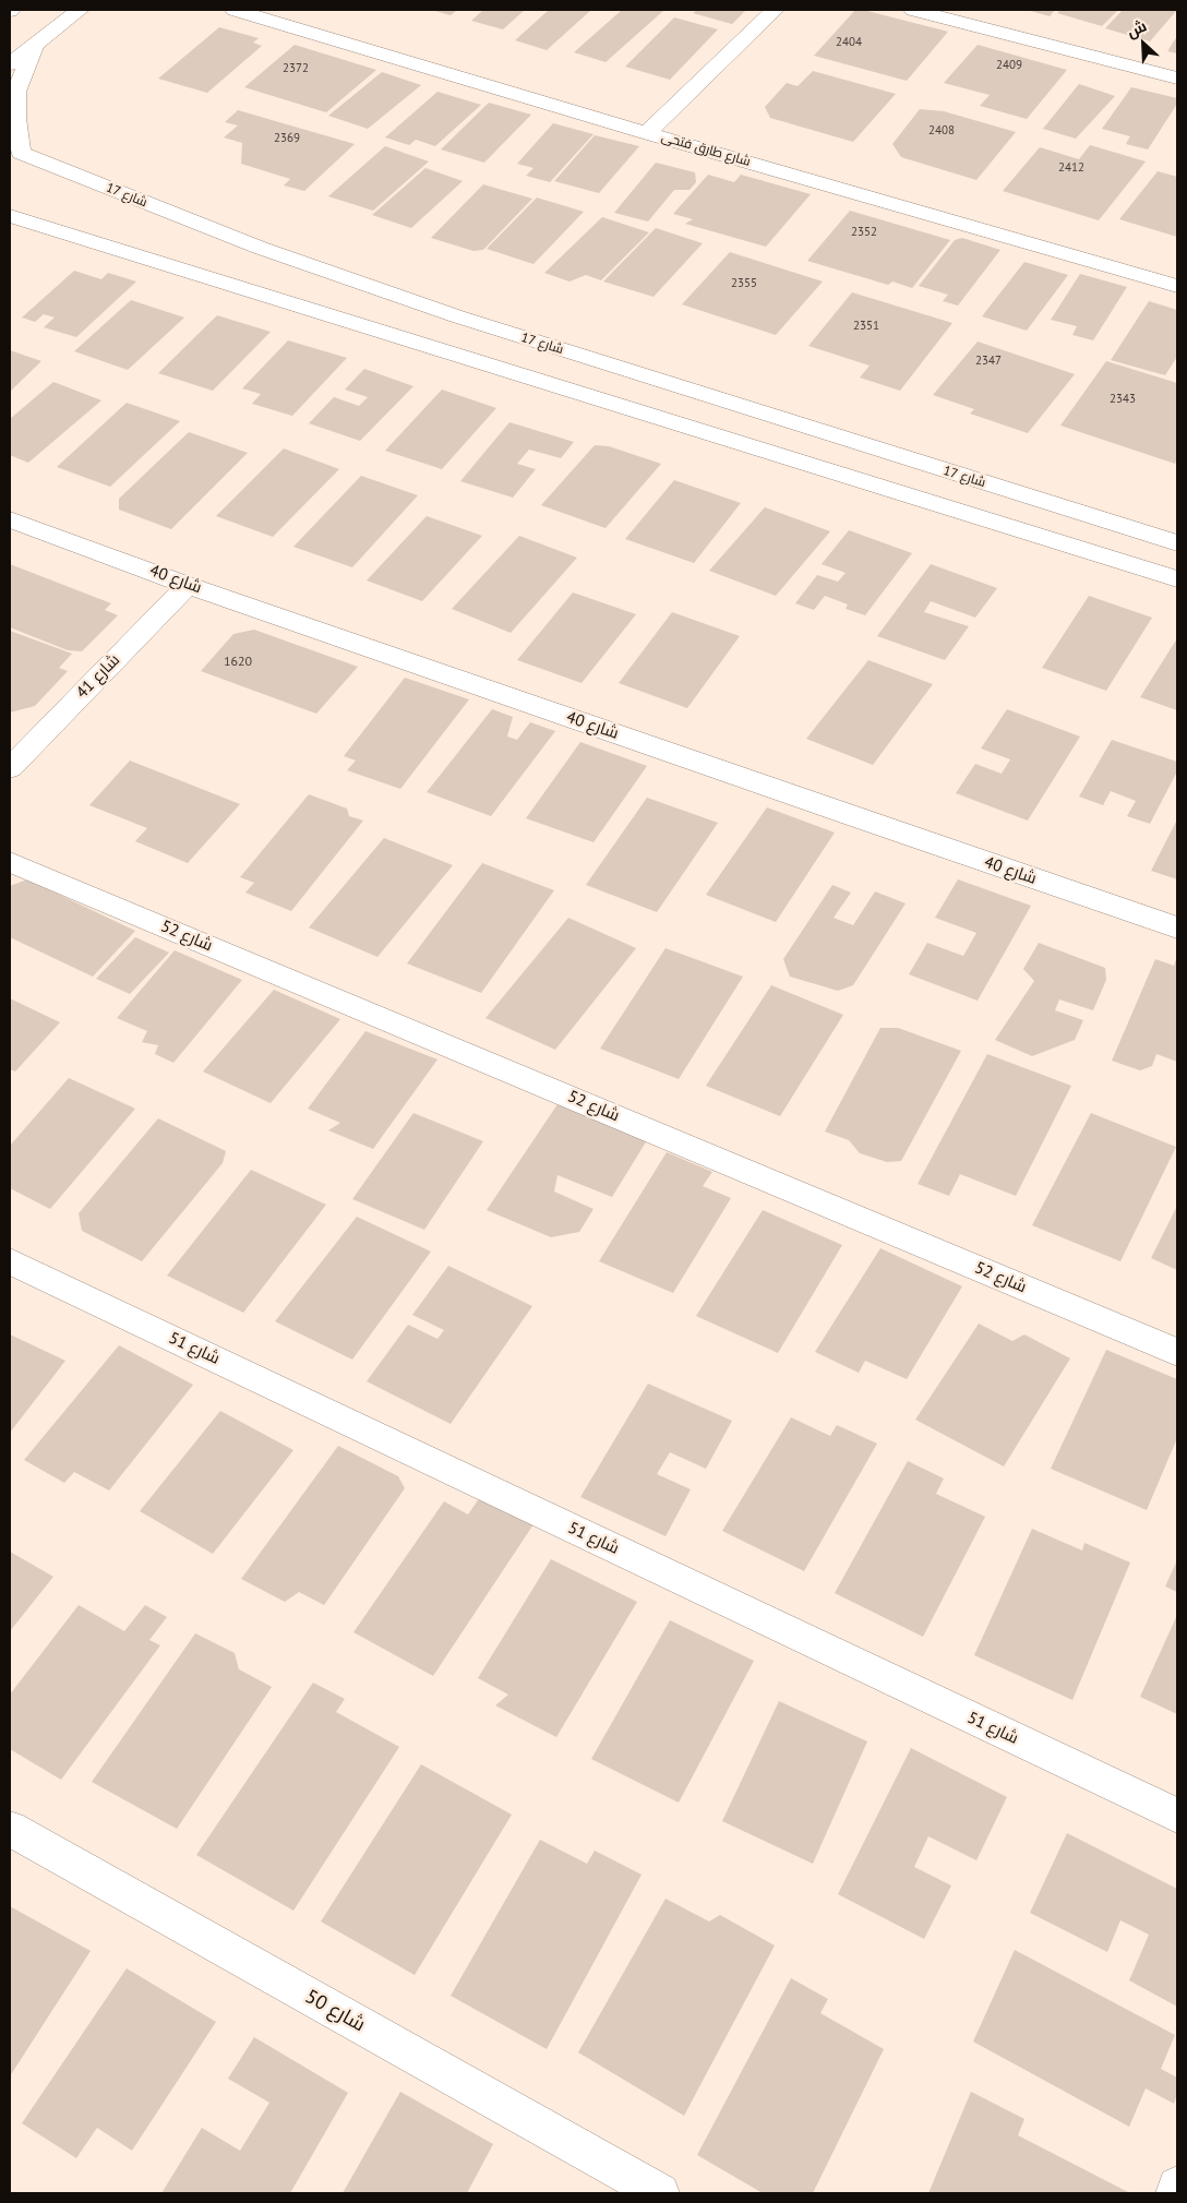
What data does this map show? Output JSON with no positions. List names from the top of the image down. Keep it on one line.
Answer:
{"streets":{"street":["شارع طارق فتحى","شارع 17","شارع 40","شارع 41","شارع 52","شارع 51","شارع 50"]},"crossings":[["شارع 40","شارع 41"]],"house_numbers":["2404","2409","2372","2408","2369","2412","2352","2355","2351","2347","2343","1620"],"north":"top left"}
